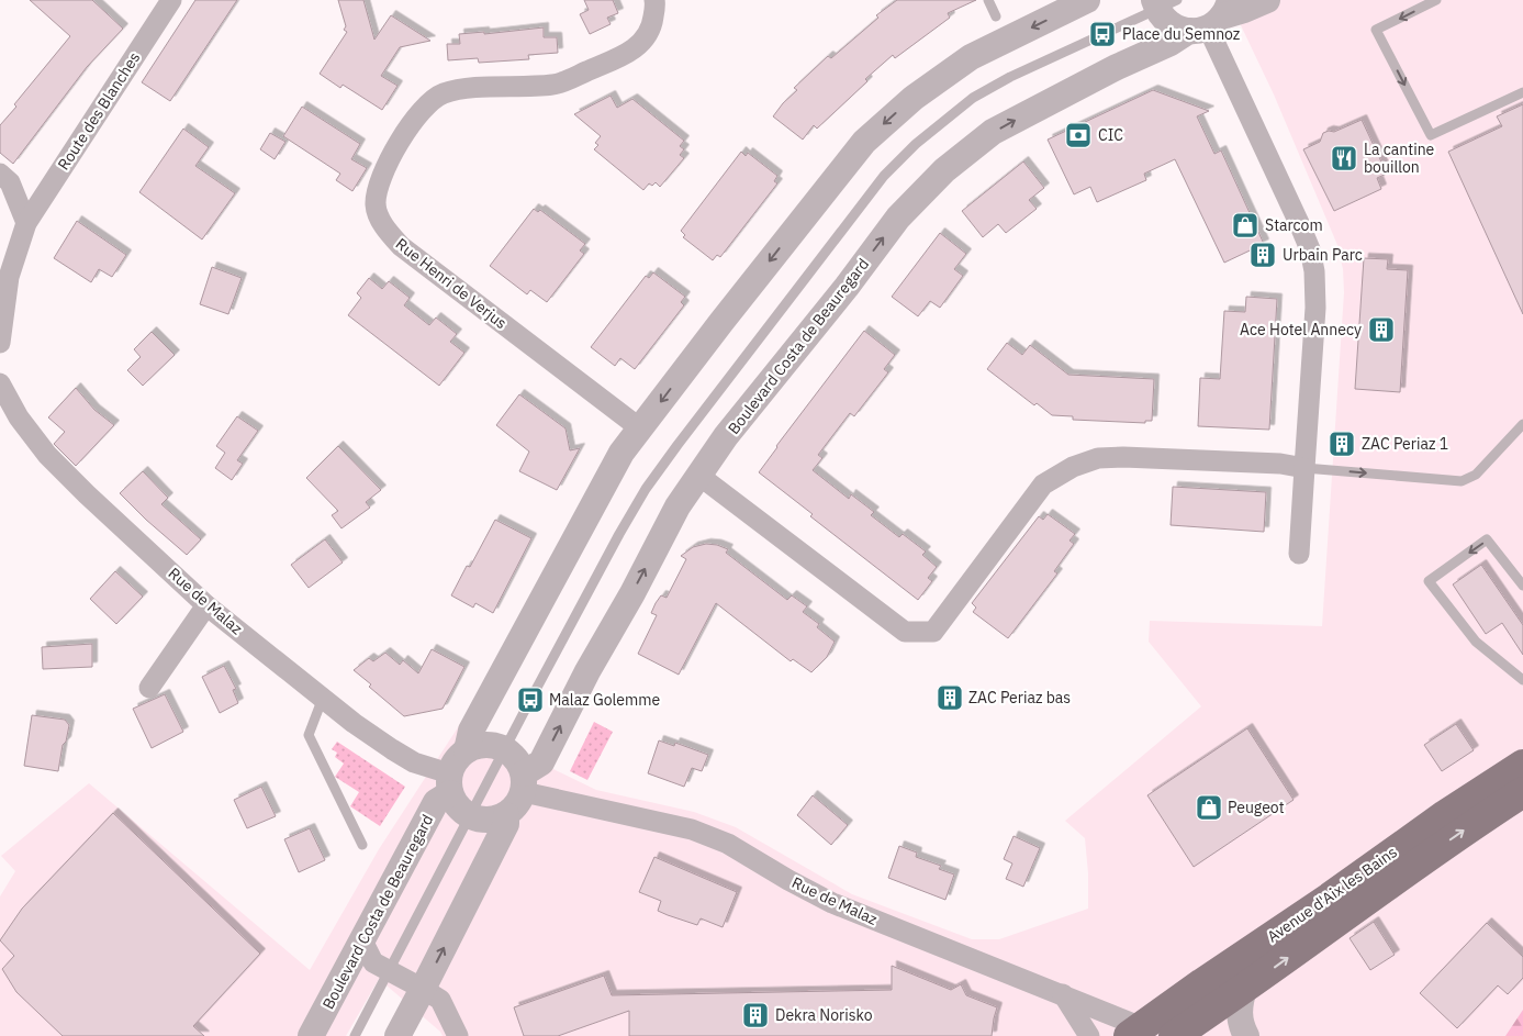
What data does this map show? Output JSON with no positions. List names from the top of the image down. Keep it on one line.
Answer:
{"streets":{"main road":["Avenue d'Aix les Bains"],"street":["Route des Blanches","Rue Henri de Verjus","Boulevard Costa de Beauregard","Rue de Malaz"]},"crossings":[["Rue Henri de Verjus","Boulevard Costa de Beauregard"],["Boulevard Costa de Beauregard","Rue de Malaz"],["Rue de Malaz","Avenue d'Aix les Bains"]],"places":{"bus stop":["Place du Semnoz","Malaz Golemme"],"bank":["CIC"],"restaurant":["La cantine bouillon"],"shop":["Starcom","Peugeot"],"building":["Urbain Parc","Ace Hotel Annecy","ZAC Periaz 1","ZAC Periaz bas","Dekra Norisko"]}}
